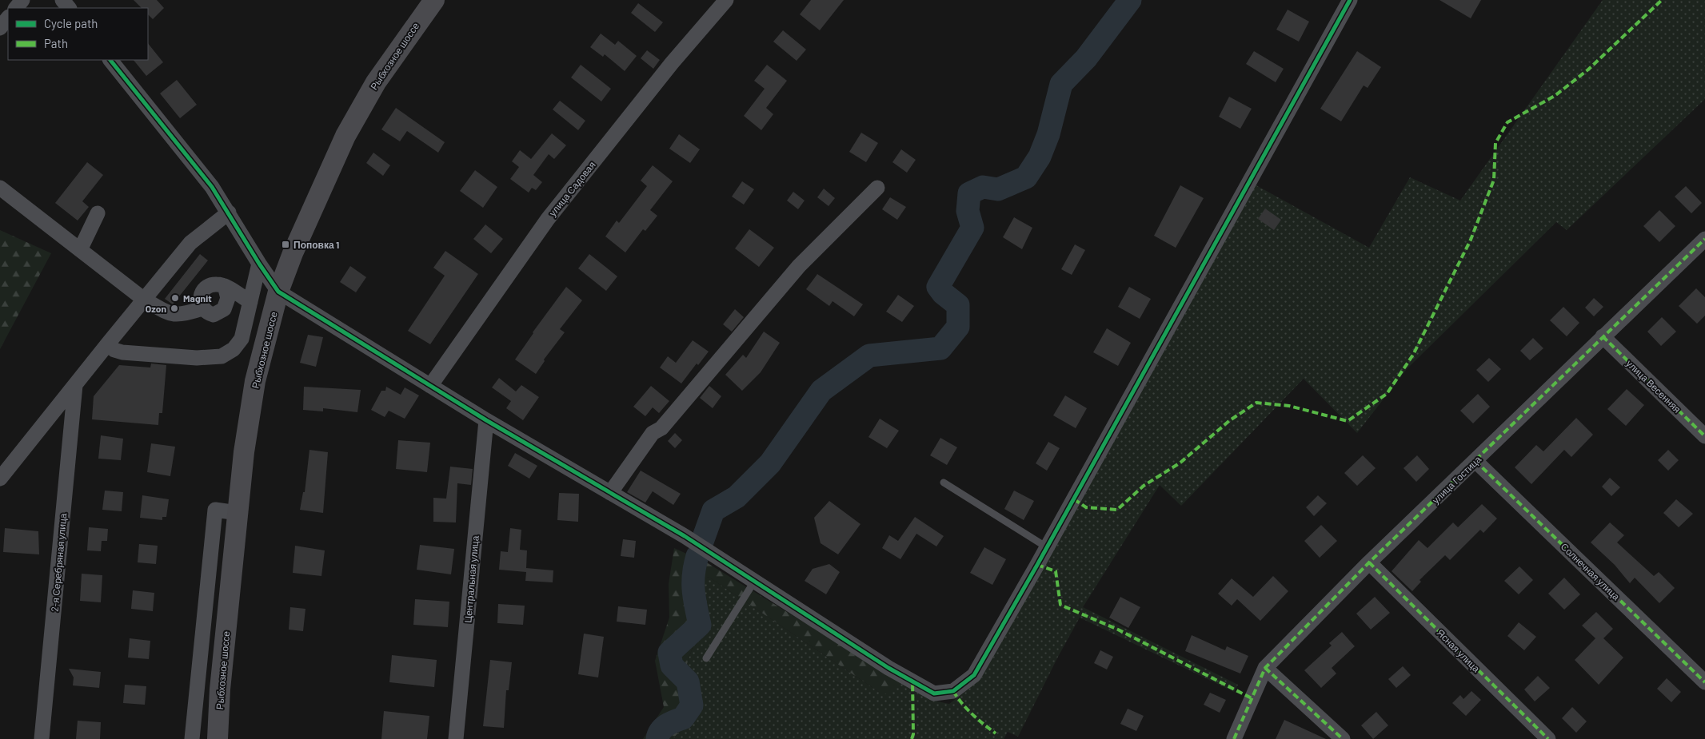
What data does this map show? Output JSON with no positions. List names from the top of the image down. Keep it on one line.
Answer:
{"streets":{"street":["Рыбхозное шоссе","улица Садовая","улица Весенняя","улица Гостица","2-я Серебряная улица","Солнечная улица","Центральная улица","Ясная улица"]},"crossings":[["улица Весенняя","улица Гостица"],["улица Гостица","Солнечная улица"],["улица Гостица","Ясная улица"]],"places":{"transit":["Поповка 1"],"other":["Magnit","Ozon"]},"legend":["Cycle path","Path"]}
